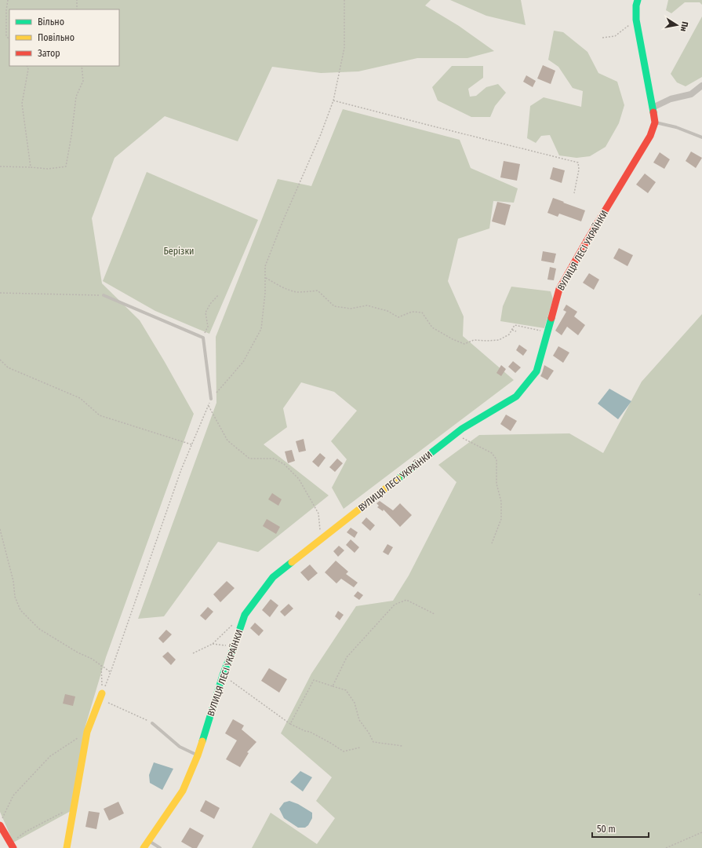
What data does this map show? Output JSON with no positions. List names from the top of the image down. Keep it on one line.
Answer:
{"streets":{"street":["ВУЛИЦЯ ЛЕСІ УКРАЇНКИ"]},"parks":["Берізки"],"legend":["Вільно","Повільно","Затор"],"scale_bar":"50 m","north":"right"}
